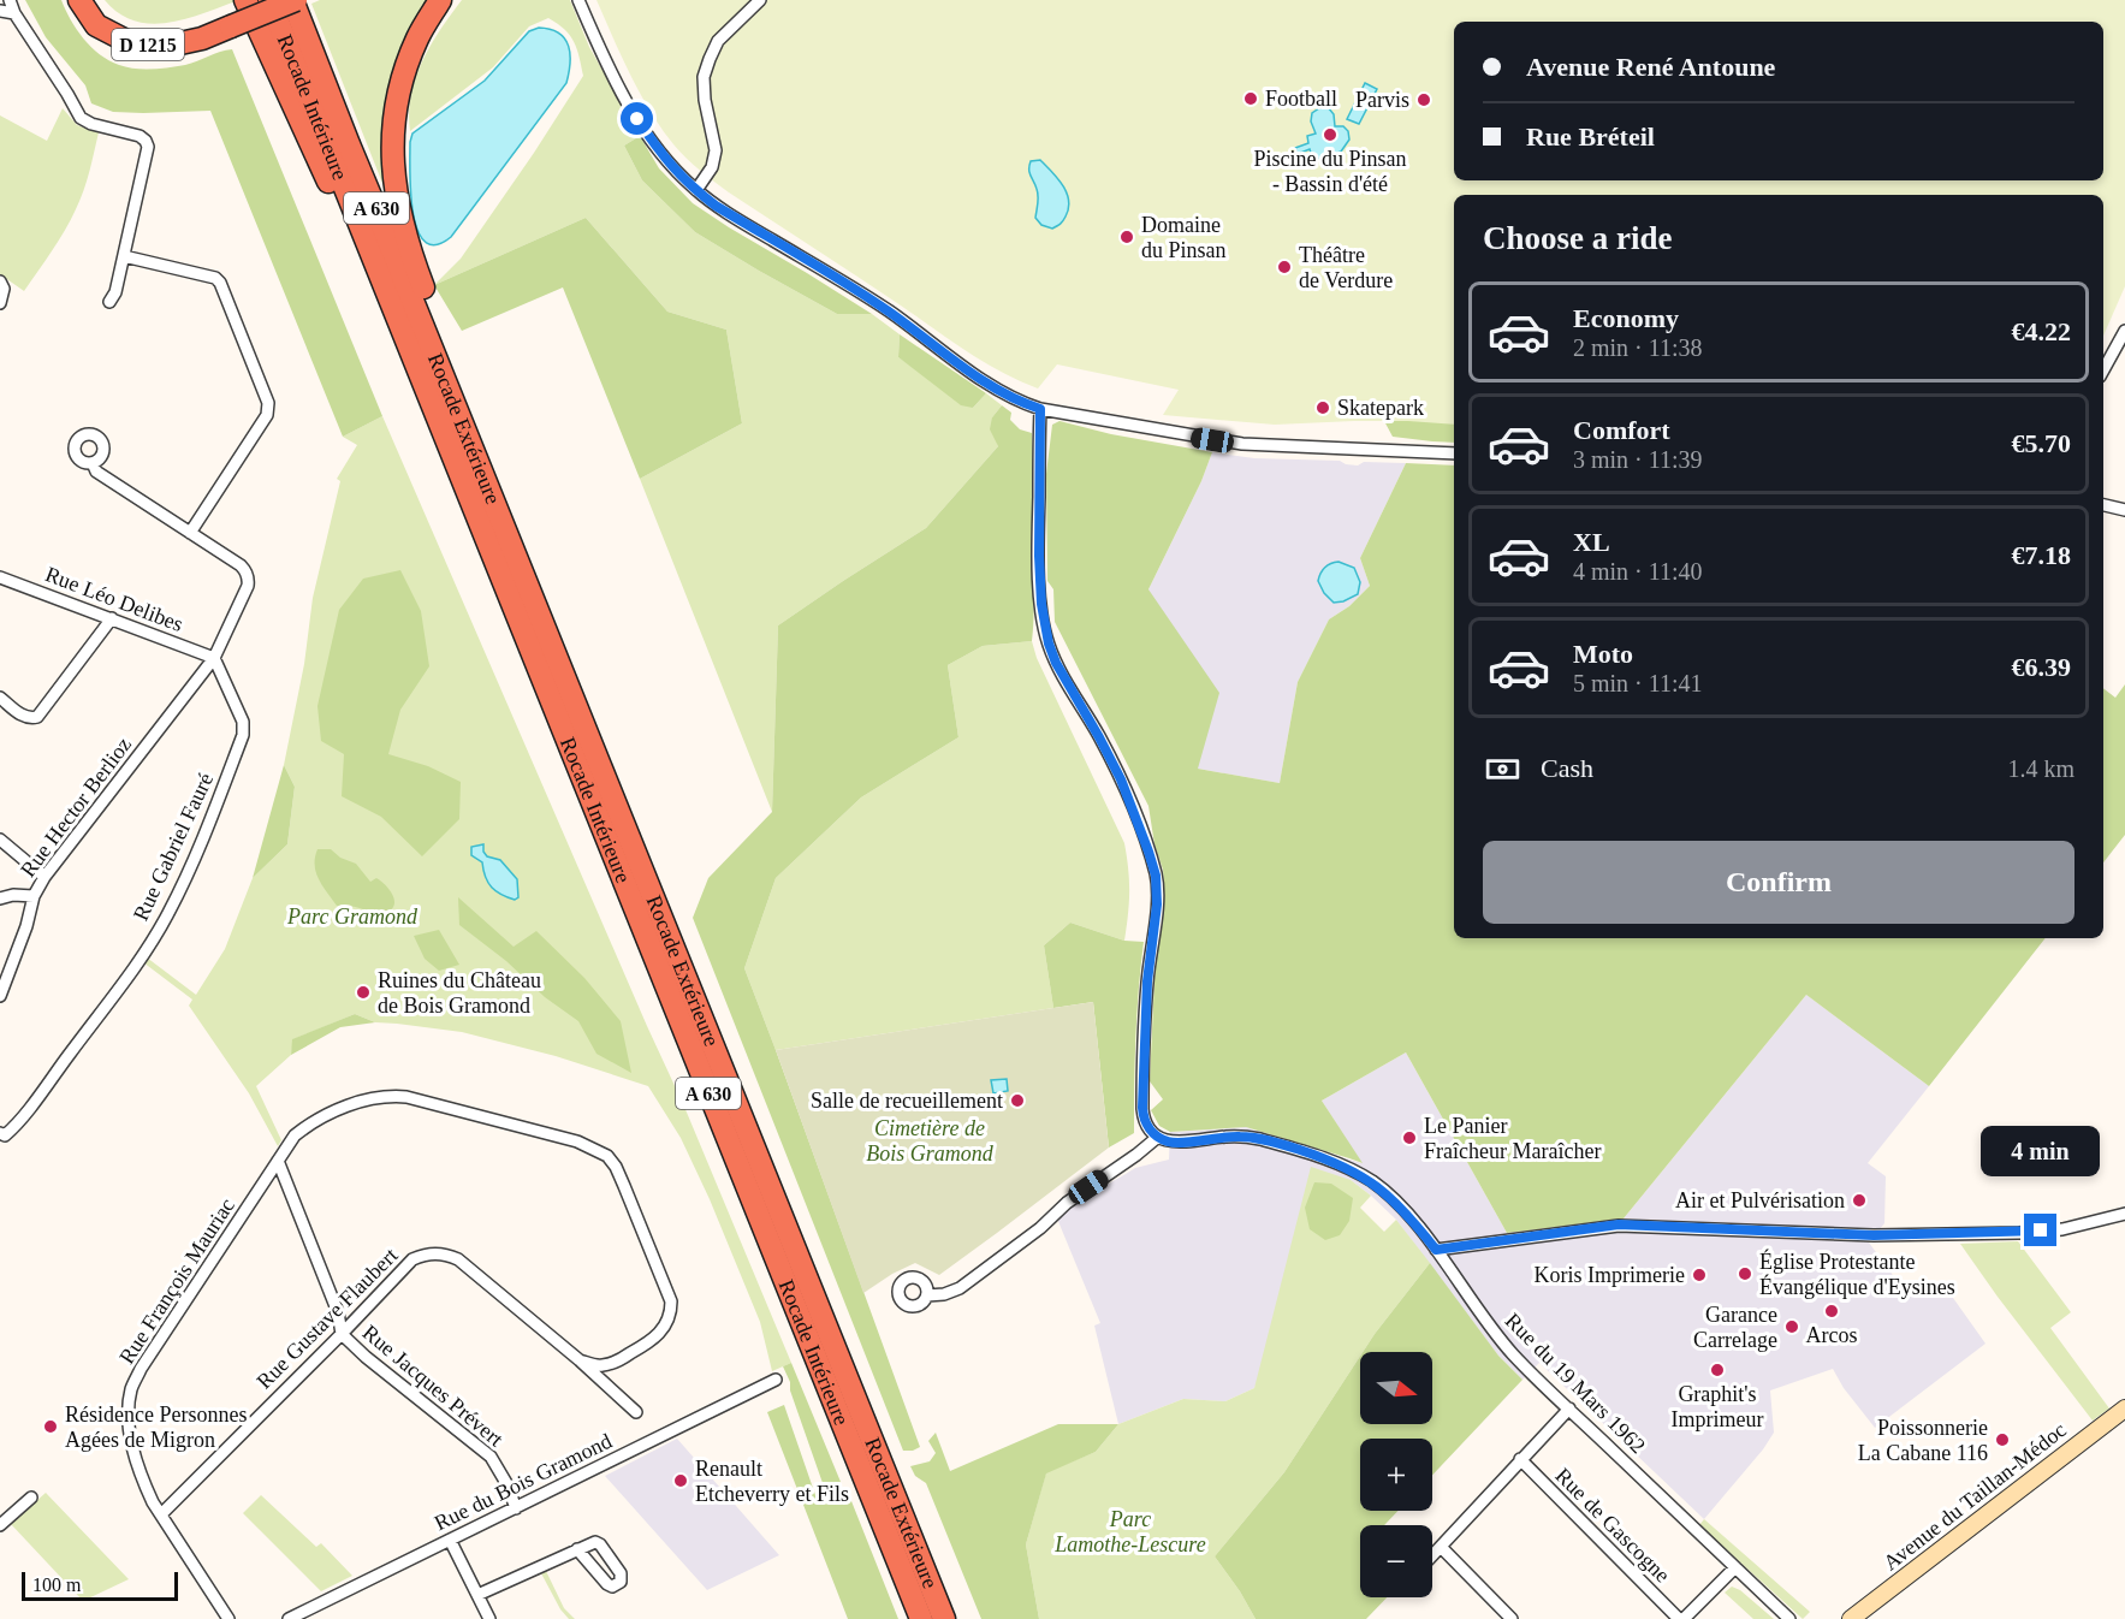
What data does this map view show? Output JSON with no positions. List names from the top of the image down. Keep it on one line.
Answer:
{"streets":{"highway":["D 1215","Rocade Intérieure","A 630","Rocade Extérieure"],"street":["Rue Léo Delibes","Rue Hector Berlioz","Rue Gabriel Fauré","Rue François Mauriac","Rue Gustave Flaubert","Rue du 19 Mars 1962","Rue Jacques Prévert","Rue du Bois Gramond","Avenue du Taillan-Médoc","Rue de Gascogne"]},"crossings":[["D 1215","Rocade Extérieure"],["Rue Léo Delibes","Rue Hector Berlioz"],["Rue Léo Delibes","Rue Gabriel Fauré"],["Rue Hector Berlioz","Rue Gabriel Fauré"],["Rue François Mauriac","Rue Gustave Flaubert"],["Rue Gustave Flaubert","Rue Jacques Prévert"],["Rue Jacques Prévert","Rue du Bois Gramond"]],"parks":["Parc Gramond","Cimetière de Bois Gramond","Parc Lamothe-Lescure"],"places":["Football","Parvis","Piscine du Pinsan - Bassin d'été","Domaine du Pinsan","Théâtre de Verdure","Skatepark","Ruines du Château de Bois Gramond","Salle de recueillement","Le Panier Fraîcheur Maraîcher","Air et Pulvérisation","Église Protestante Évangélique d'Eysines","Koris Imprimerie","Arcos","Garance Carrelage","Graphit's Imprimeur","Résidence Personnes Agées de Migron","Poissonnerie La Cabane 116","Renault Etcheverry et Fils"],"scale_bar":"100 m","north":"right","page":{"banner":["Avenue René Antoune","Rue Bréteil"],"heading":"Choose a ride","list":[{"name":"Economy","note":"2 min · 11:38","value":"€4.22"},{"name":"Comfort","note":"3 min · 11:39","value":"€5.70"},{"name":"XL","note":"4 min · 11:40","value":"€7.18"},{"name":"Moto","note":"5 min · 11:41","value":"€6.39"}],"pay":["Cash","1.4 km"],"buttons":"Confirm","bubble":"4 min","map_buttons":["+","−"],"scale":"100 m"}}
